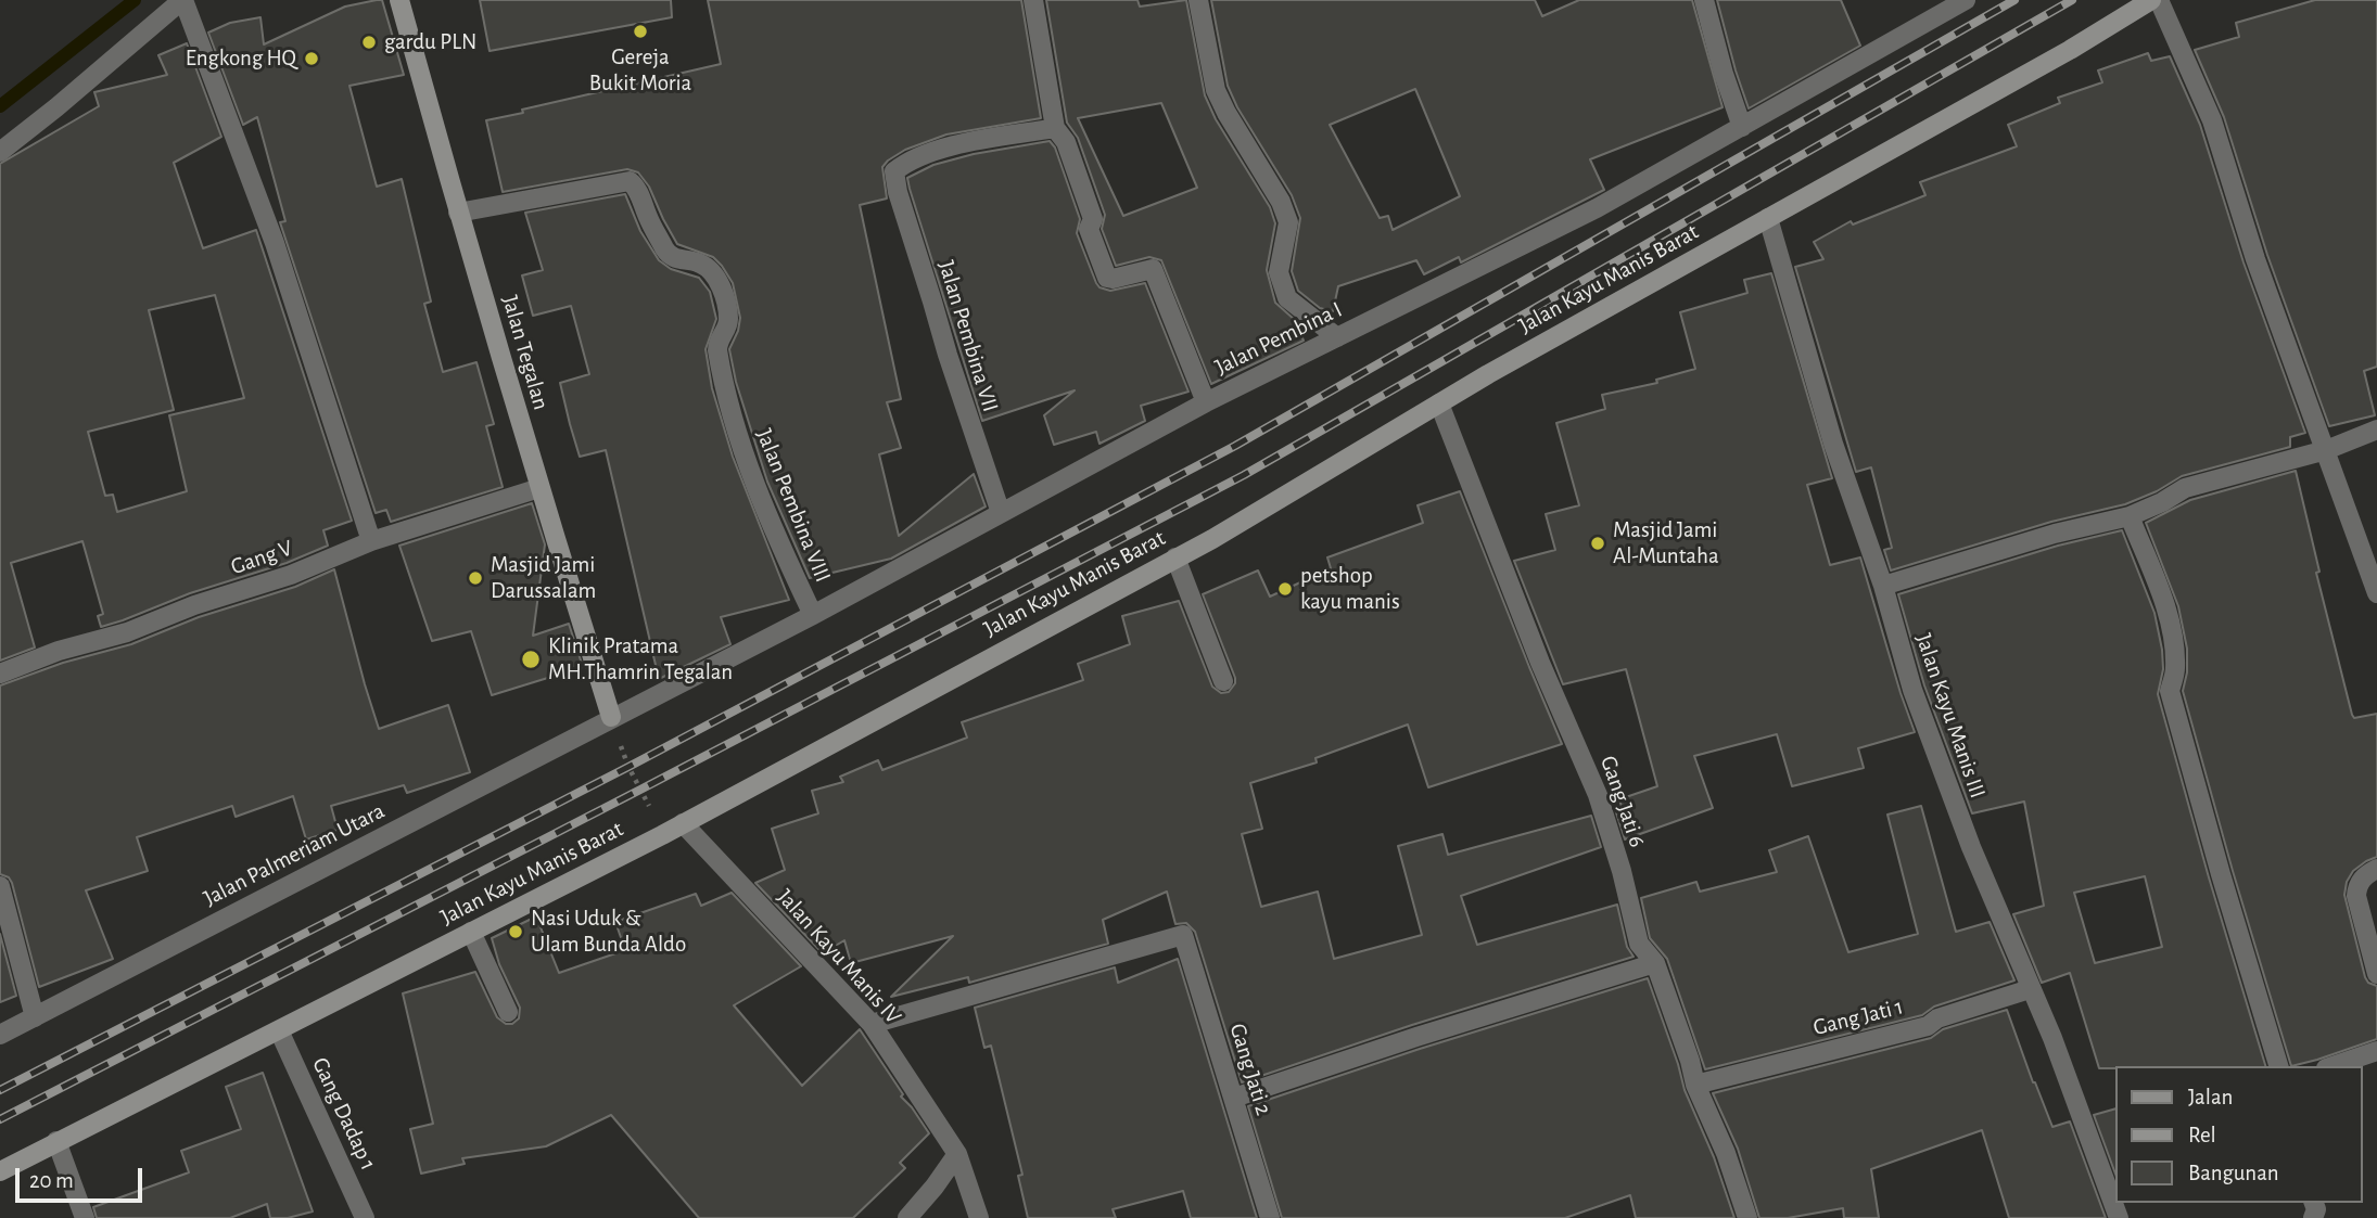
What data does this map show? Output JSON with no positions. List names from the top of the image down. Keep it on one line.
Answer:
{"streets":{"street":["Jalan Kayu Manis Barat","Jalan Pembina VII","Jalan Pembina I","Jalan Tegalan","Jalan Pembina VIII","Gang V","Jalan Kayu Manis III","Gang Jati 6","Jalan Palmeriam Utara","Jalan Kayu Manis IV","Gang Jati 1","Gang Jati 2","Gang Dadap 1"]},"crossings":[["Jalan Kayu Manis Barat","Jalan Kayu Manis III"],["Jalan Kayu Manis Barat","Gang Jati 6"],["Jalan Kayu Manis Barat","Jalan Kayu Manis IV"],["Jalan Kayu Manis Barat","Gang Dadap 1"],["Jalan Pembina VII","Jalan Pembina I"],["Jalan Pembina I","Jalan Tegalan"],["Jalan Pembina I","Jalan Pembina VIII"],["Jalan Pembina I","Jalan Palmeriam Utara"],["Jalan Tegalan","Jalan Pembina VIII"],["Jalan Tegalan","Gang V"],["Jalan Tegalan","Jalan Palmeriam Utara"],["Jalan Kayu Manis III","Gang Jati 1"],["Gang Jati 6","Gang Jati 1"],["Jalan Kayu Manis IV","Gang Jati 2"]],"places":["Gereja Bukit Moria","gardu PLN","Engkong HQ","Masjid Jami Al-Muntaha","Masjid Jami Darussalam","petshop kayu manis","Klinik Pratama MH.Thamrin Tegalan","Nasi Uduk & Ulam Bunda Aldo"],"legend":["Jalan","Rel","Bangunan"],"scale_bar":"20 m"}
